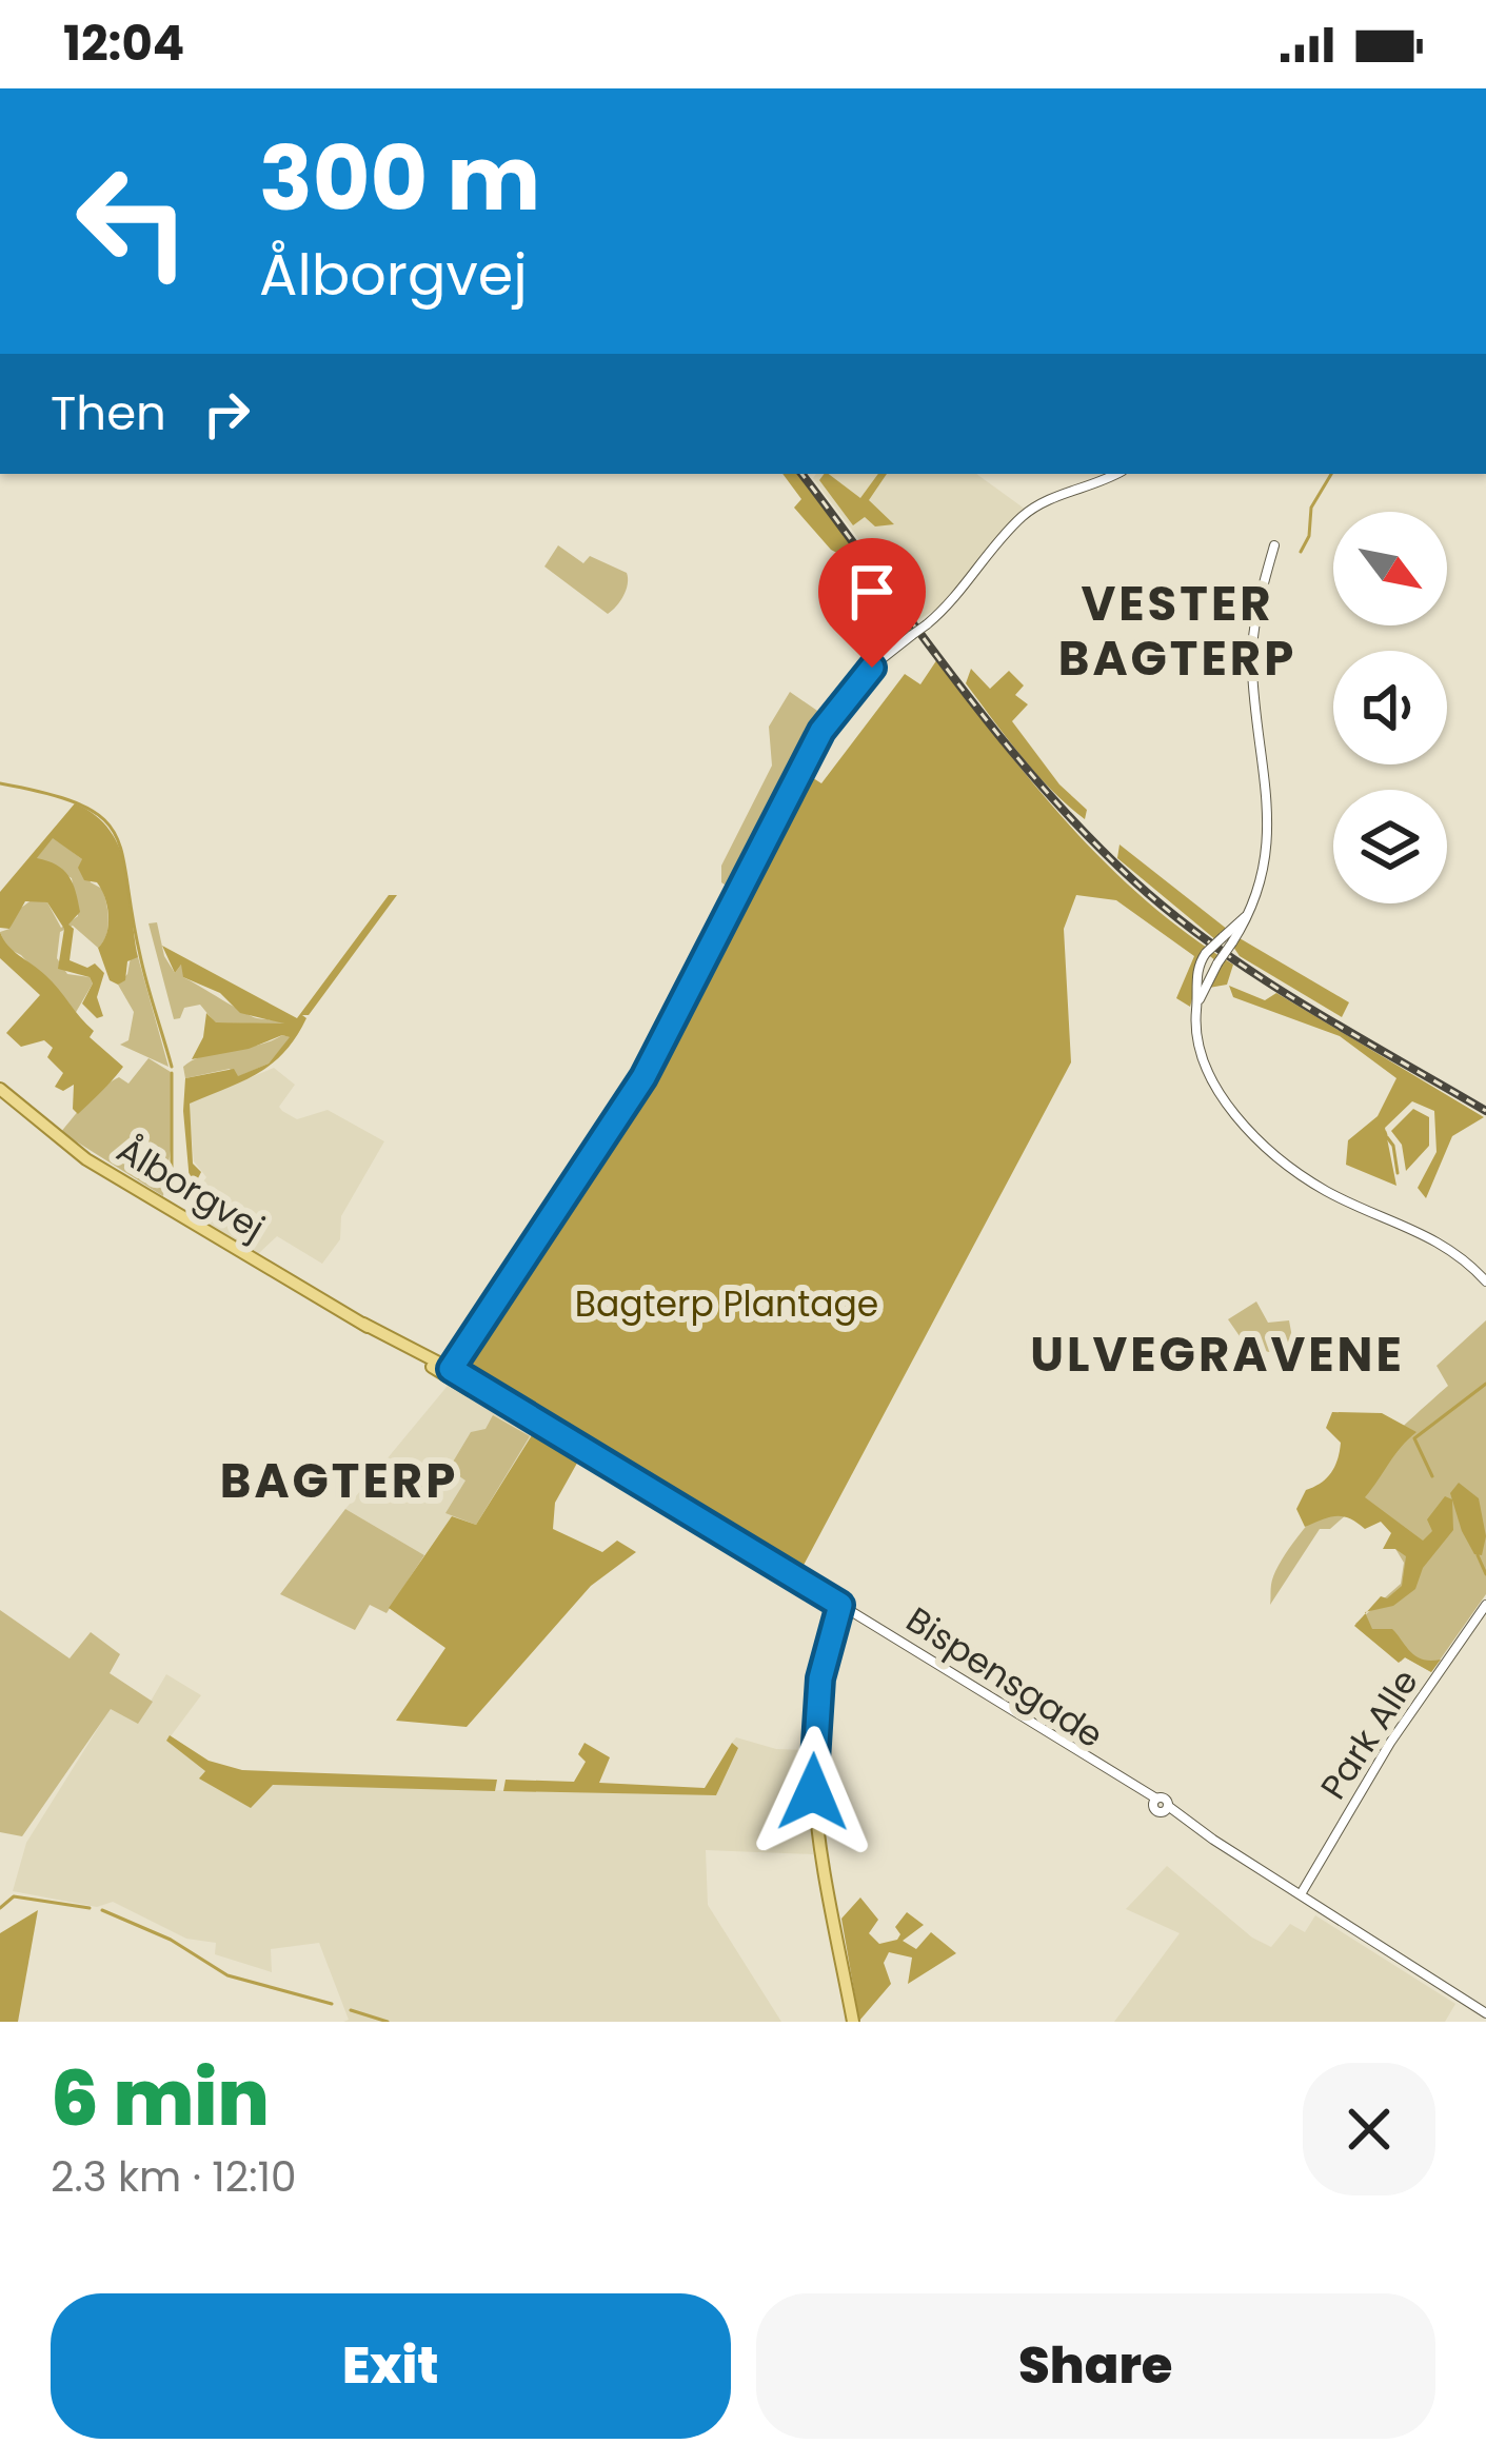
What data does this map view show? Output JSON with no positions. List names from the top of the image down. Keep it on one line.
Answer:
{"streets":{"main road":["Ålborgvej"],"street":["Bispensgade","Park Alle"]},"crossings":[["Ålborgvej","Bispensgade"],["Bispensgade","Park Alle"]],"districts":["VESTER BAGTERP","ULVEGRAVENE","BAGTERP"],"parks":["Bagterp Plantage"],"north":"bottom right","page":{"status":"12:04","turn":["300 m","Ålborgvej"],"then":"Then","heading":["6 min","2.3 km · 12:10"],"buttons":["Exit","Share"]}}
